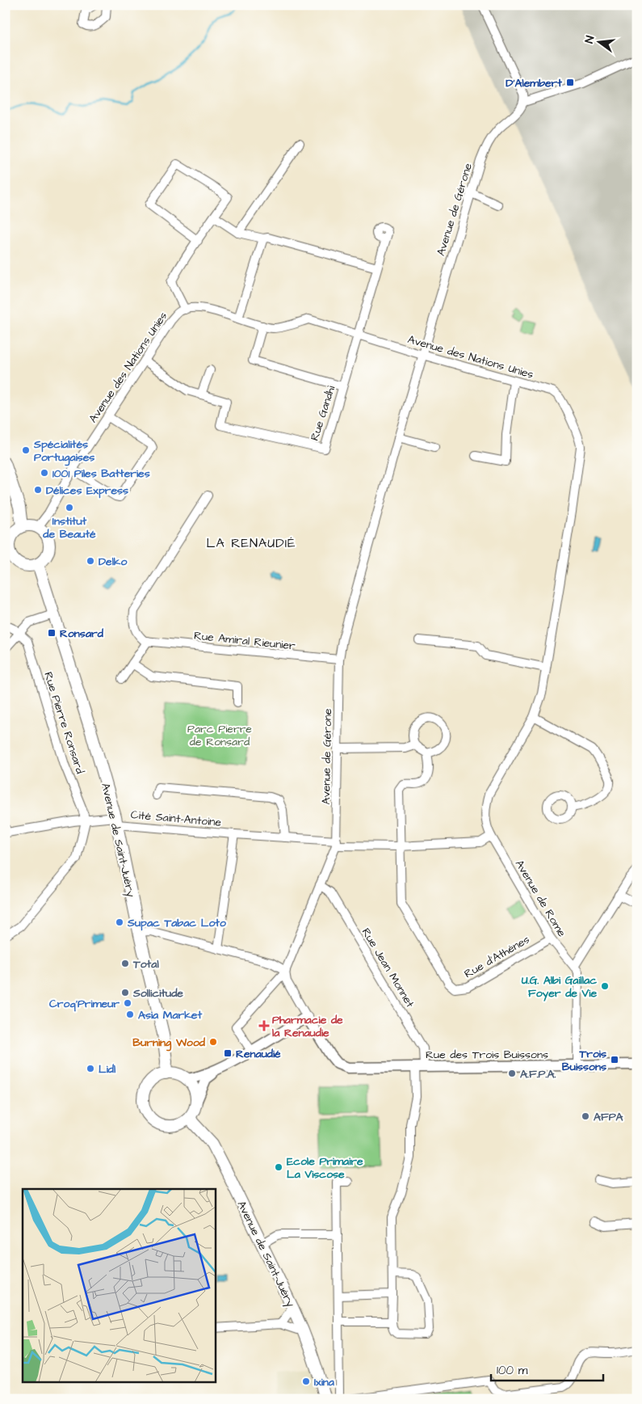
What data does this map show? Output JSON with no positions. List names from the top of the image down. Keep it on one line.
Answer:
{"streets":{"main road":["Avenue de Saint-Juéry"],"street":["Avenue de Gérone","Avenue des Nations Unies","Rue Gandhi","Rue Amiral Rieunier","Rue Pierre Ronsard","Cité Saint-Antoine","Avenue de Rome","Rue d'Athènes","Rue Jean Monnet","Rue des Trois Buissons"]},"crossings":[["Avenue de Gérone","Avenue des Nations Unies"],["Avenue de Gérone","Rue Amiral Rieunier"],["Avenue de Gérone","Cité Saint-Antoine"],["Avenue de Gérone","Rue Jean Monnet"],["Avenue des Nations Unies","Rue Gandhi"],["Avenue des Nations Unies","Cité Saint-Antoine"],["Avenue des Nations Unies","Avenue de Saint-Juéry"],["Avenue des Nations Unies","Avenue de Rome"],["Rue Pierre Ronsard","Cité Saint-Antoine"],["Cité Saint-Antoine","Avenue de Saint-Juéry"],["Cité Saint-Antoine","Avenue de Rome"],["Cité Saint-Antoine","Rue d'Athènes"],["Avenue de Rome","Rue d'Athènes"],["Avenue de Rome","Rue des Trois Buissons"],["Rue Jean Monnet","Rue des Trois Buissons"]],"districts":["LA RENAUDIÉ"],"parks":["Parc Pierre de Ronsard"],"places":{"transit":["D'Alembert","Ronsard","Renaudié","Trois Buissons"],"other":["Spécialités Portugaises","1001 Piles Batteries","Délices Express","Institut de Beauté","Delko","Supac Tabac Loto","Total","U.G. Albi Gaillac Foyer de Vie","Sollicitude","Croq'Primeur","Asia Market","Burning Wood","Lidl","A.F.P.A.","AFPA","Ecole Primaire La Viscose","Ixina"],"health":["Pharmacie de la Renaudie"]},"scale_bar":"100 m","north":"left"}
